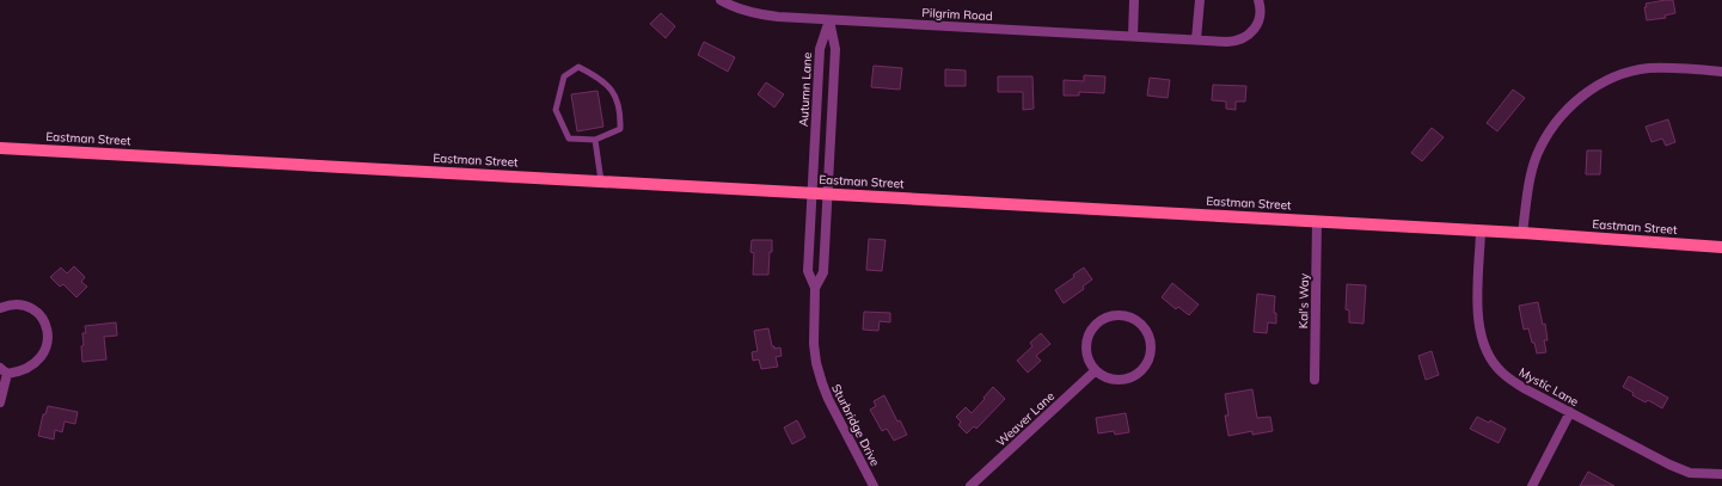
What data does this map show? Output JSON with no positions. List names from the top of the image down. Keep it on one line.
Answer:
{"streets":{"main road":["Eastman Street"],"street":["Pilgrim Road","Autumn Lane","Kal's Way","Mystic Lane","Weaver Lane","Sturbridge Drive"]},"crossings":[["Pilgrim Road","Autumn Lane"],["Autumn Lane","Eastman Street"],["Autumn Lane","Sturbridge Drive"],["Eastman Street","Kal's Way"],["Eastman Street","Mystic Lane"],["Eastman Street","Sturbridge Drive"]]}
